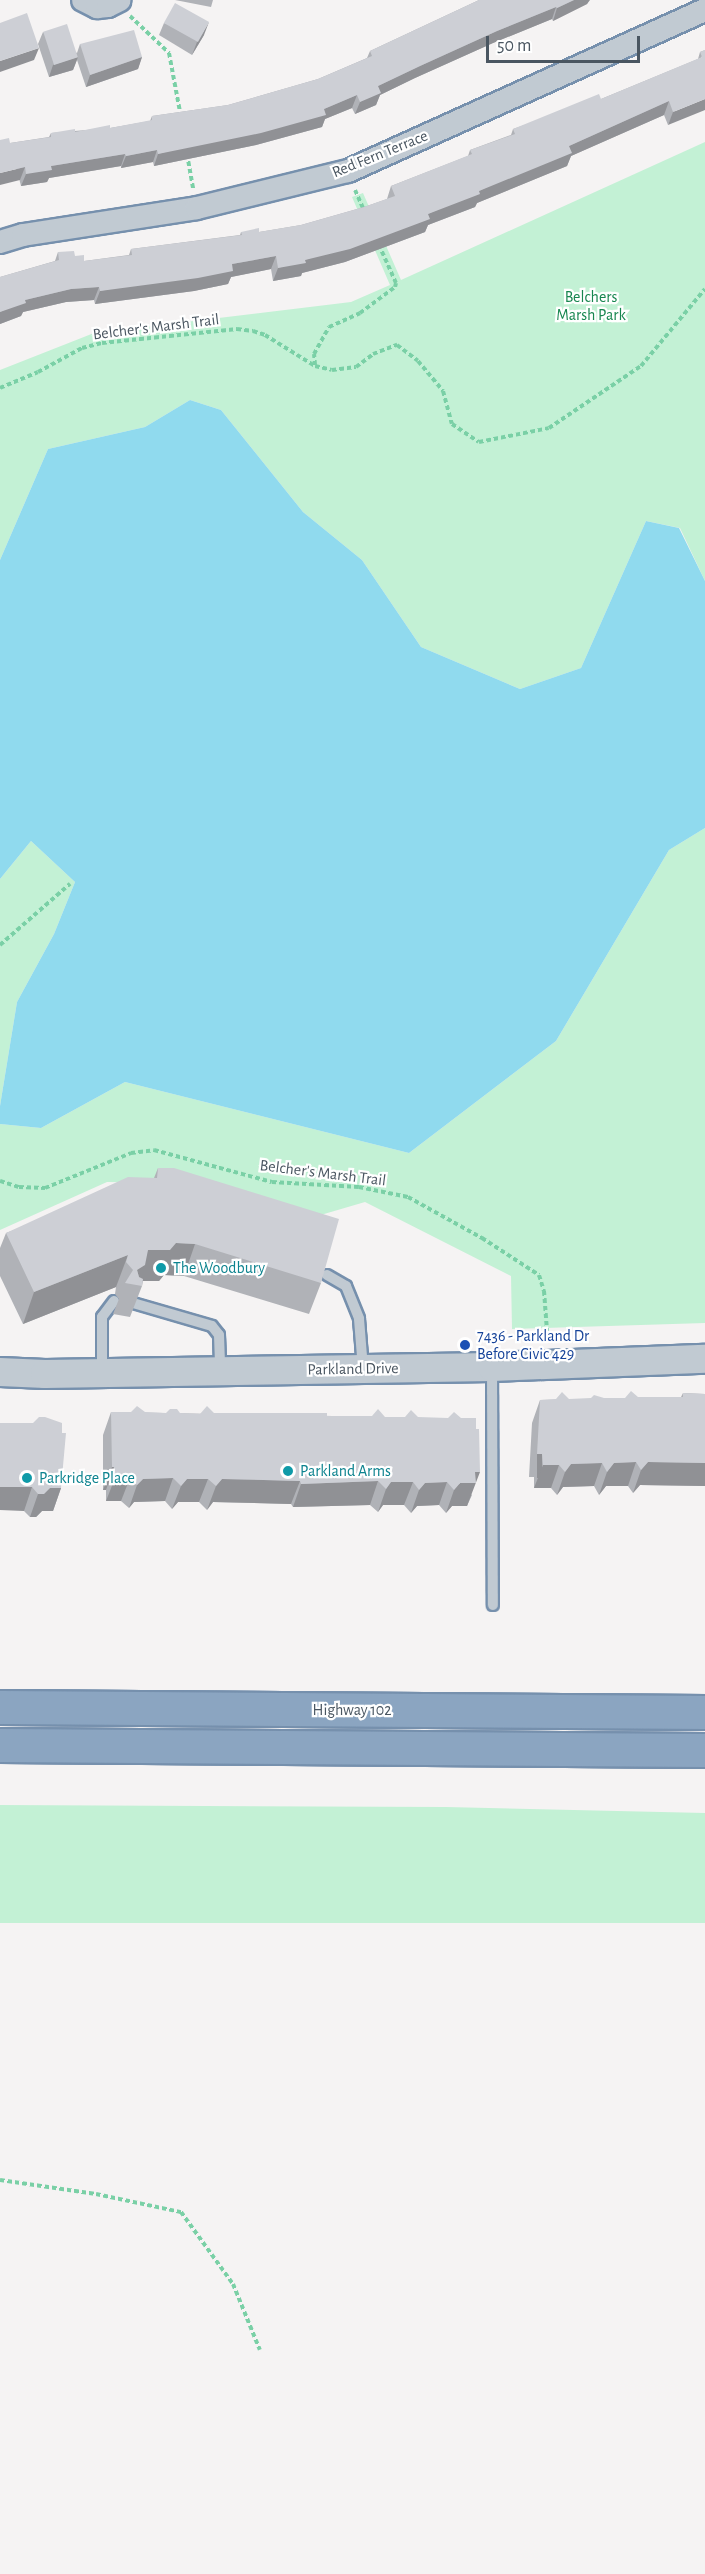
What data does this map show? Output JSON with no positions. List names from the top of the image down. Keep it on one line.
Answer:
{"streets":{"highway":["Highway 102"],"street":["Red Fern Terrace","Parkland Drive"],"path":["Belcher's Marsh Trail"]},"parks":["Belchers Marsh Park"],"places":["The Woodbury","7436 - Parkland Dr Before Civic 429","Parkland Arms","Parkridge Place"],"scale_bar":"50 m"}
